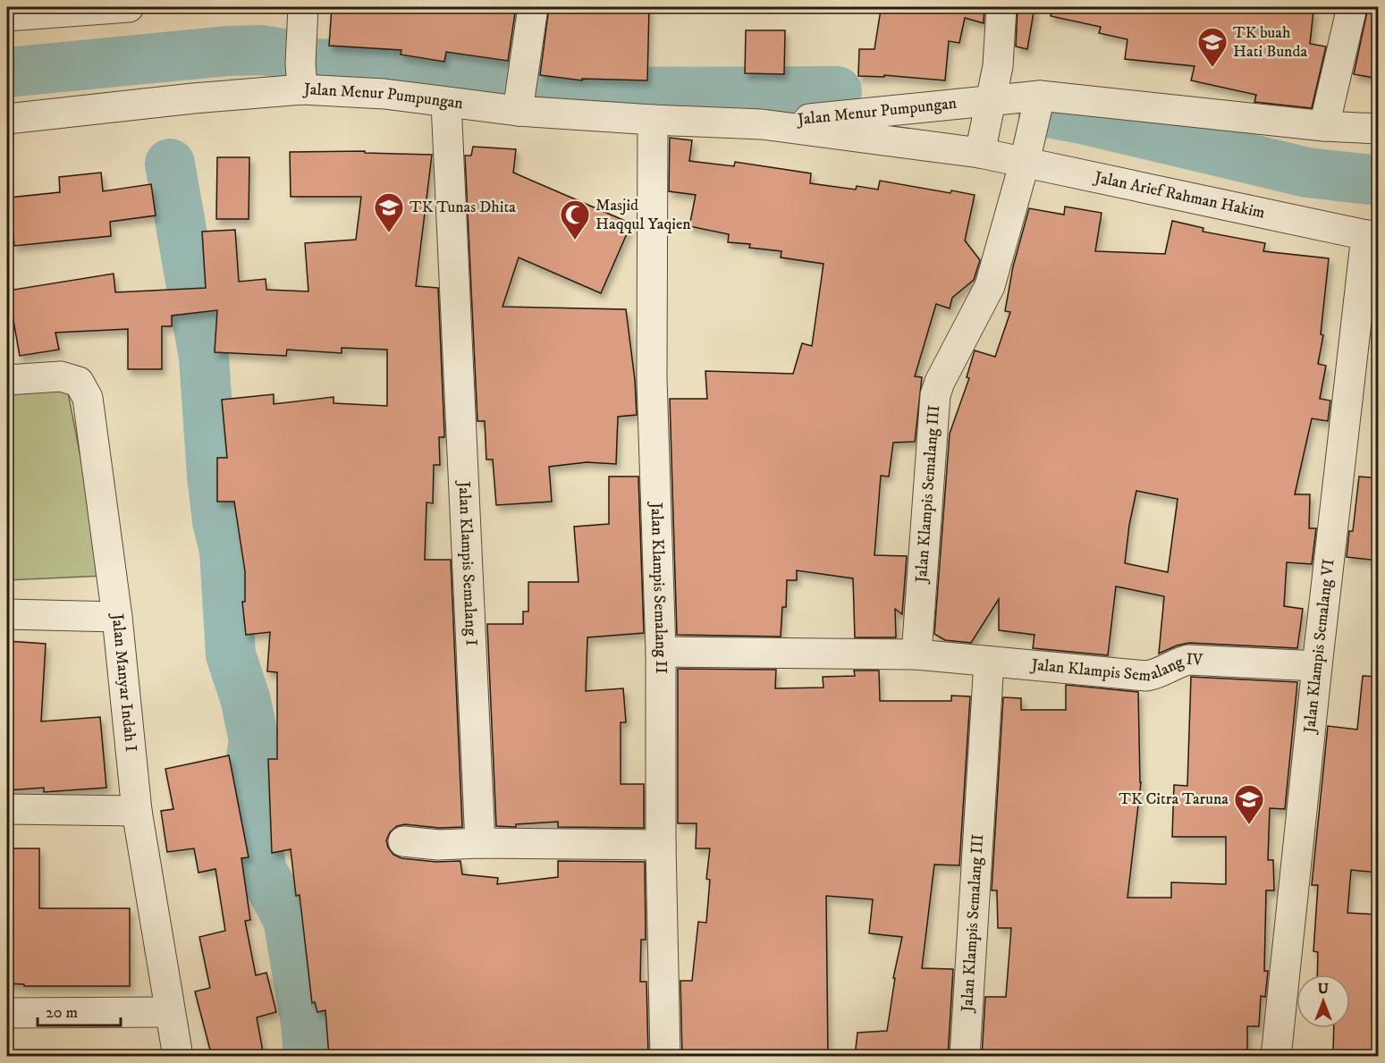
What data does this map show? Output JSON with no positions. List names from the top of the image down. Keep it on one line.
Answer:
{"streets":{"street":["Jalan Menur Pumpungan","Jalan Arief Rahman Hakim","Jalan Klampis Semalang III","Jalan Klampis Semalang I","Jalan Klampis Semalang II","Jalan Klampis Semalang VI","Jalan Klampis Semalang IV","Jalan Manyar Indah I"]},"crossings":[["Jalan Menur Pumpungan","Jalan Arief Rahman Hakim"],["Jalan Menur Pumpungan","Jalan Klampis Semalang I"],["Jalan Menur Pumpungan","Jalan Klampis Semalang II"],["Jalan Arief Rahman Hakim","Jalan Klampis Semalang III"],["Jalan Arief Rahman Hakim","Jalan Klampis Semalang VI"],["Jalan Klampis Semalang III","Jalan Klampis Semalang IV"],["Jalan Klampis Semalang VI","Jalan Klampis Semalang IV"]],"places":{"school or university":["TK buah Hati Bunda","TK Tunas Dhita","TK Citra Taruna"],"mosque":["Masjid Haqqul Yaqien"]},"scale_bar":"20 m","north":"top"}
